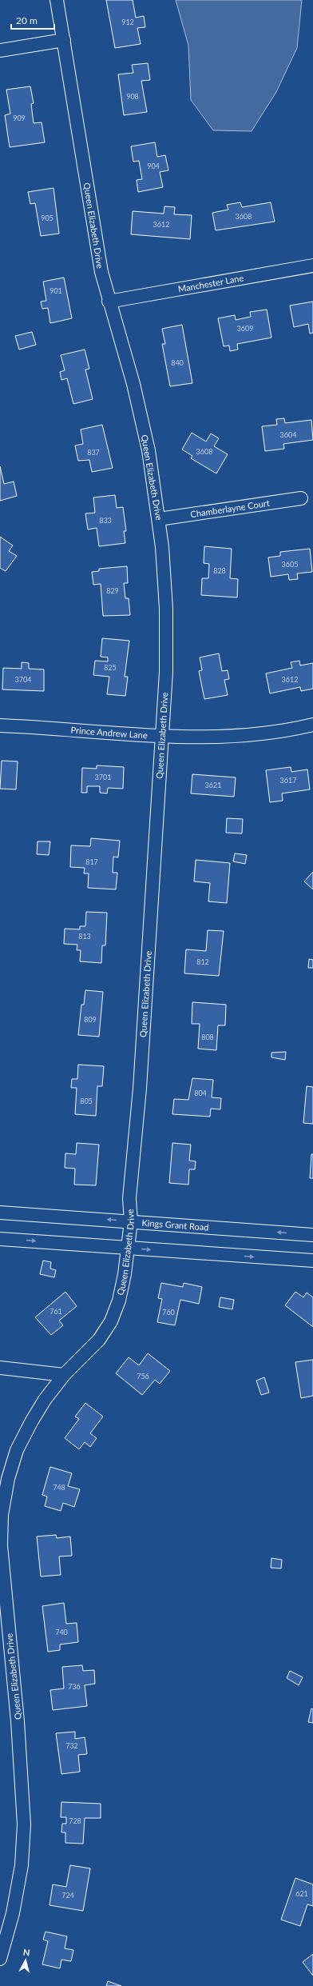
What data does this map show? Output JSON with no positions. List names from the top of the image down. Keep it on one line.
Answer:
{"streets":{"street":["Queen Elizabeth Drive","Manchester Lane","Chamberlayne Court","Prince Andrew Lane","Kings Grant Road"]},"crossings":[["Queen Elizabeth Drive","Manchester Lane"],["Queen Elizabeth Drive","Chamberlayne Court"],["Queen Elizabeth Drive","Prince Andrew Lane"],["Queen Elizabeth Drive","Kings Grant Road"]],"house_numbers":["912","908","909","904","3608","905","3612","901","3609","840","3604","3608","837","833","3605","828","829","825","3704","3612","3701","3617","3621","817","813","812","809","808","804","805","761","760","756","748","740","736","732","728","621","724"],"scale_bar":"20 m","north":"top"}
